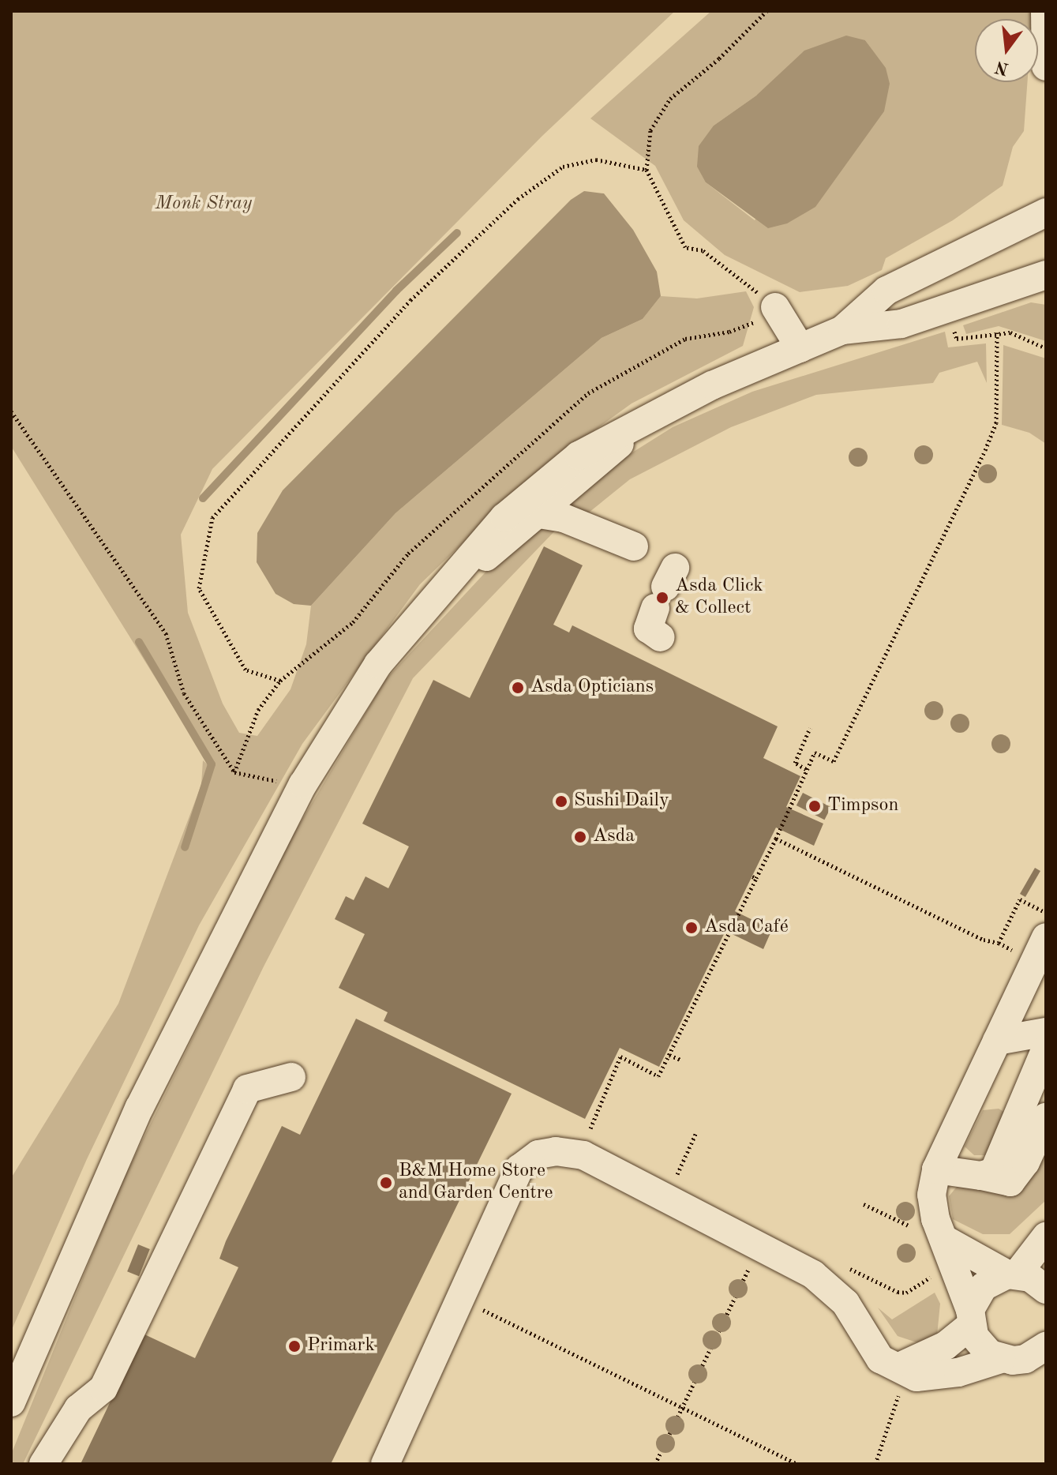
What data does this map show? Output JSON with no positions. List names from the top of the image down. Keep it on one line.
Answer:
{"parks":["Monk Stray"],"places":["Asda Click & Collect","Asda Opticians","Sushi Daily","Timpson","Asda","Asda Café","B&M Home Store and Garden Centre","Primark"],"north":"bottom"}
